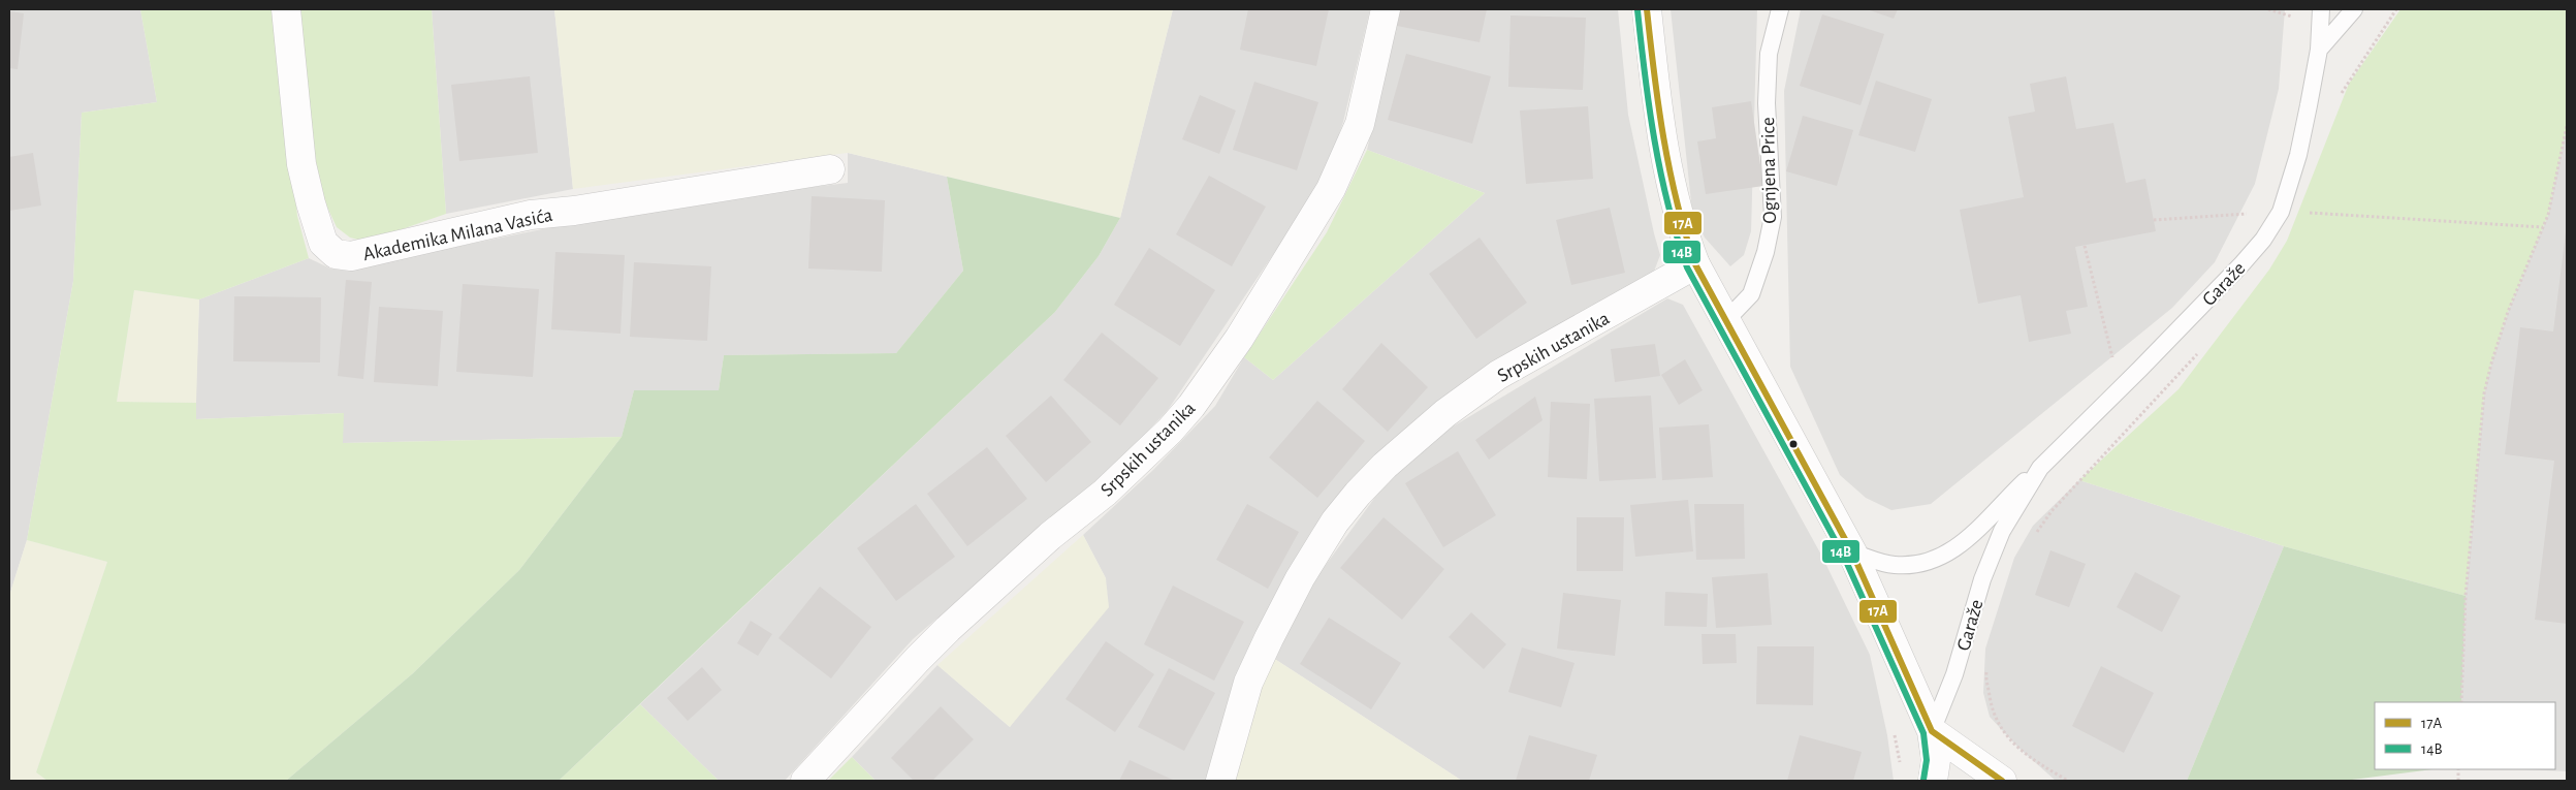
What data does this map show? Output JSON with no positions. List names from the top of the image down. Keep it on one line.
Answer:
{"streets":{"street":["Akademika Milana Vasića","Srpskih ustanika"],"lane":["Ognjena Price","Garaže"]},"lines":["transit line 17A","transit line 14B"],"legend":["17A","14B"]}
